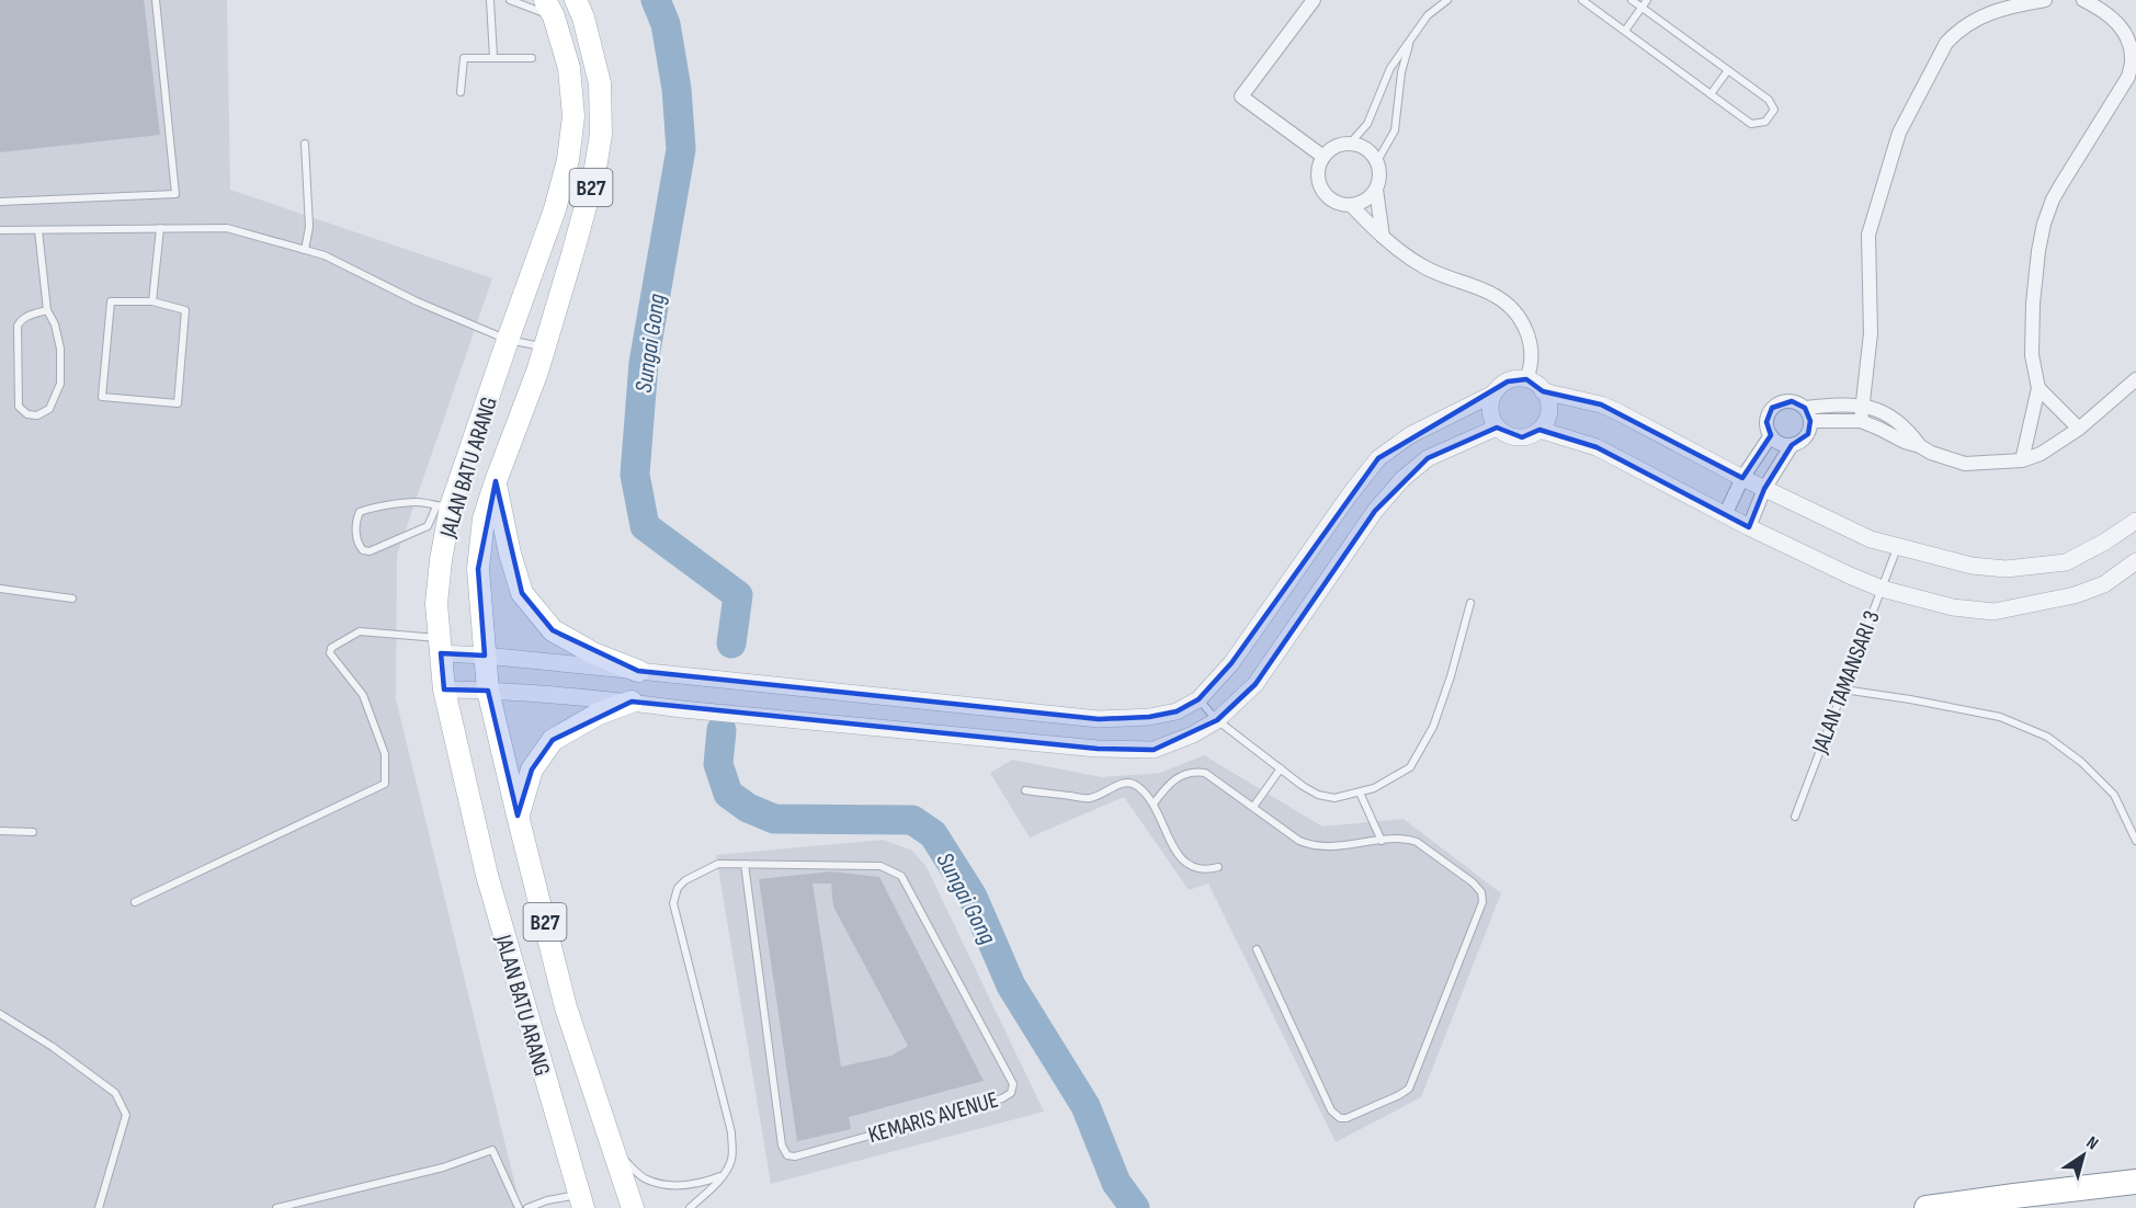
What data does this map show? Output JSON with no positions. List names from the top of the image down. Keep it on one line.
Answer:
{"streets":{"main road":["B27","JALAN BATU ARANG"],"lane":["JALAN TAMANSARI 3","KEMARIS AVENUE"]},"water":["Sungai Gong"],"north":"top right"}
